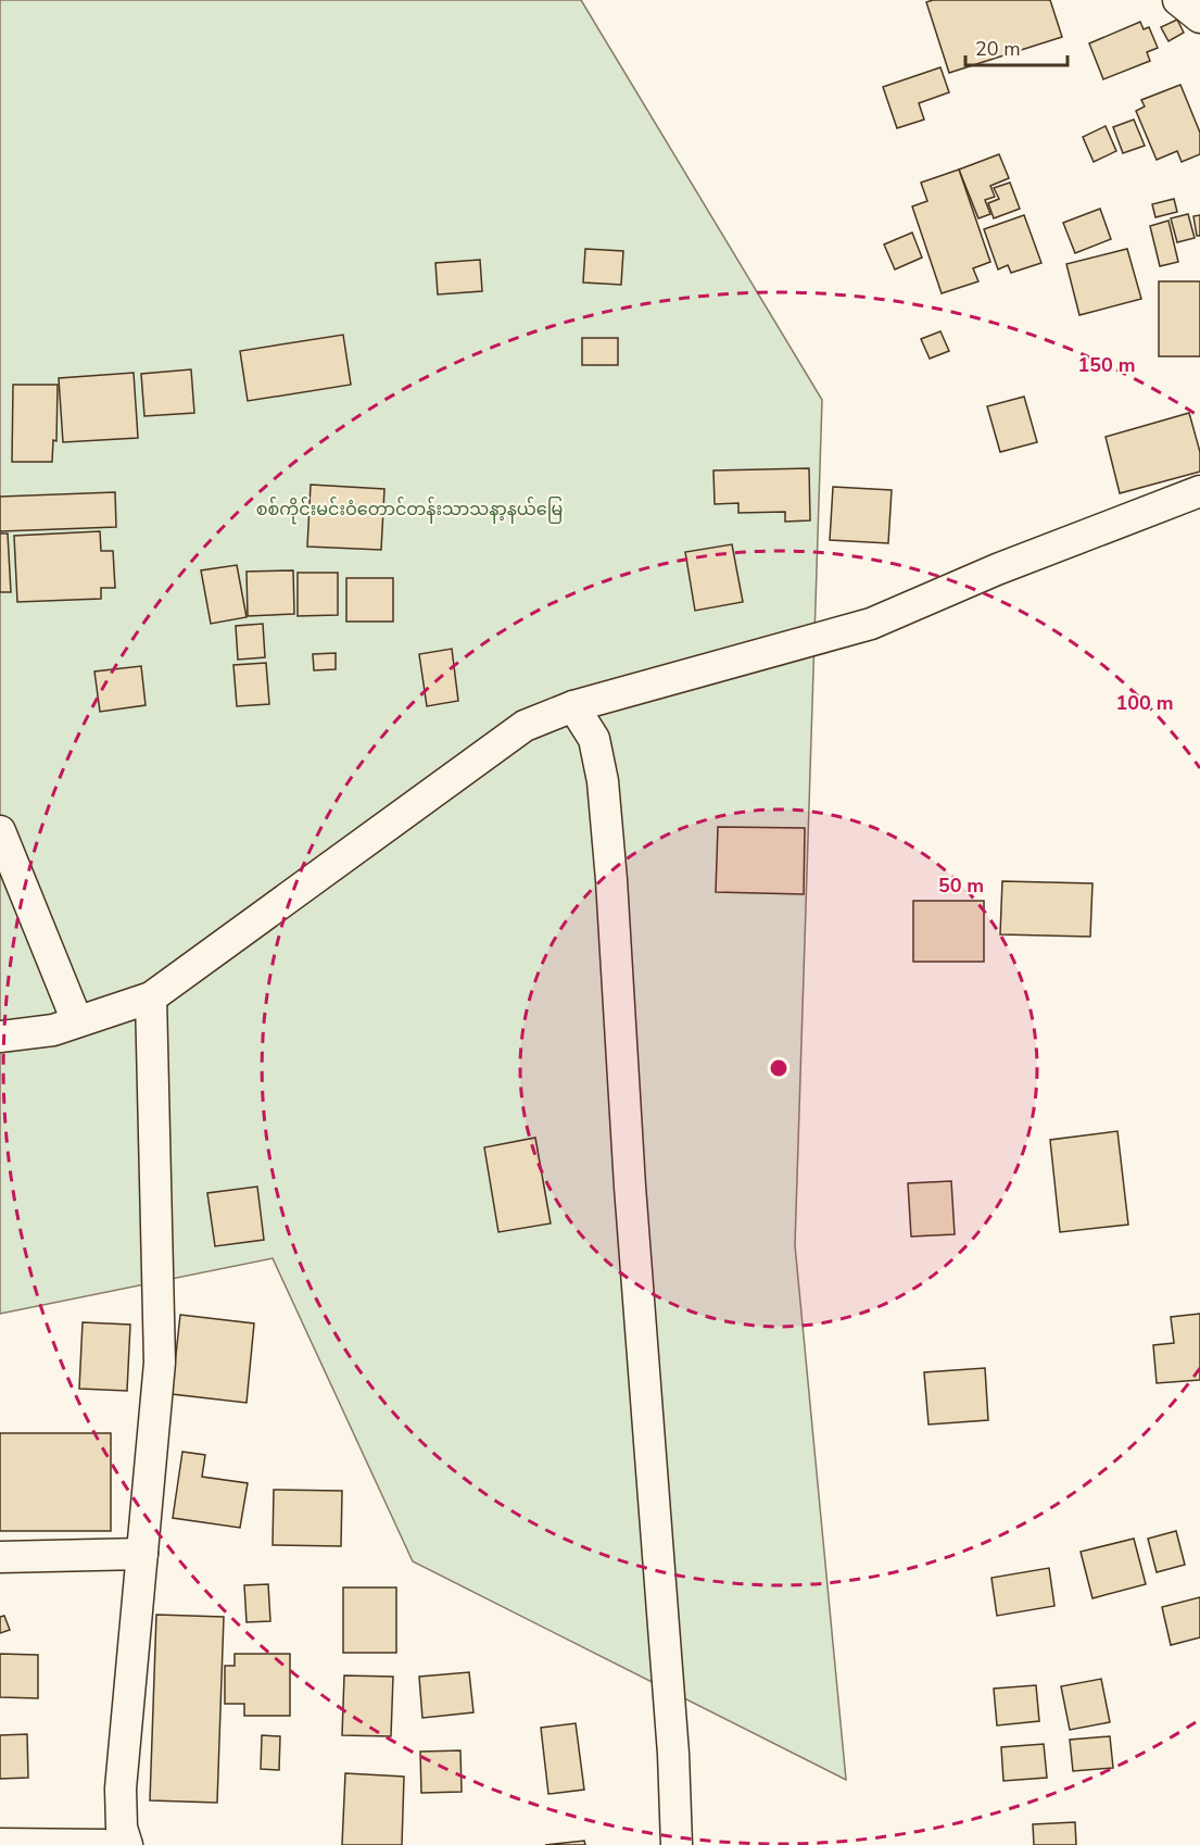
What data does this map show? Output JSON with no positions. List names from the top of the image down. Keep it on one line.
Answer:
{"parks":["စစ်ကိုင်းမင်းဝံတောင်တန်းသာသနာ့နယ်မြေ"],"scale_bar":"20 m","rings":["150 m","100 m","50 m"]}
